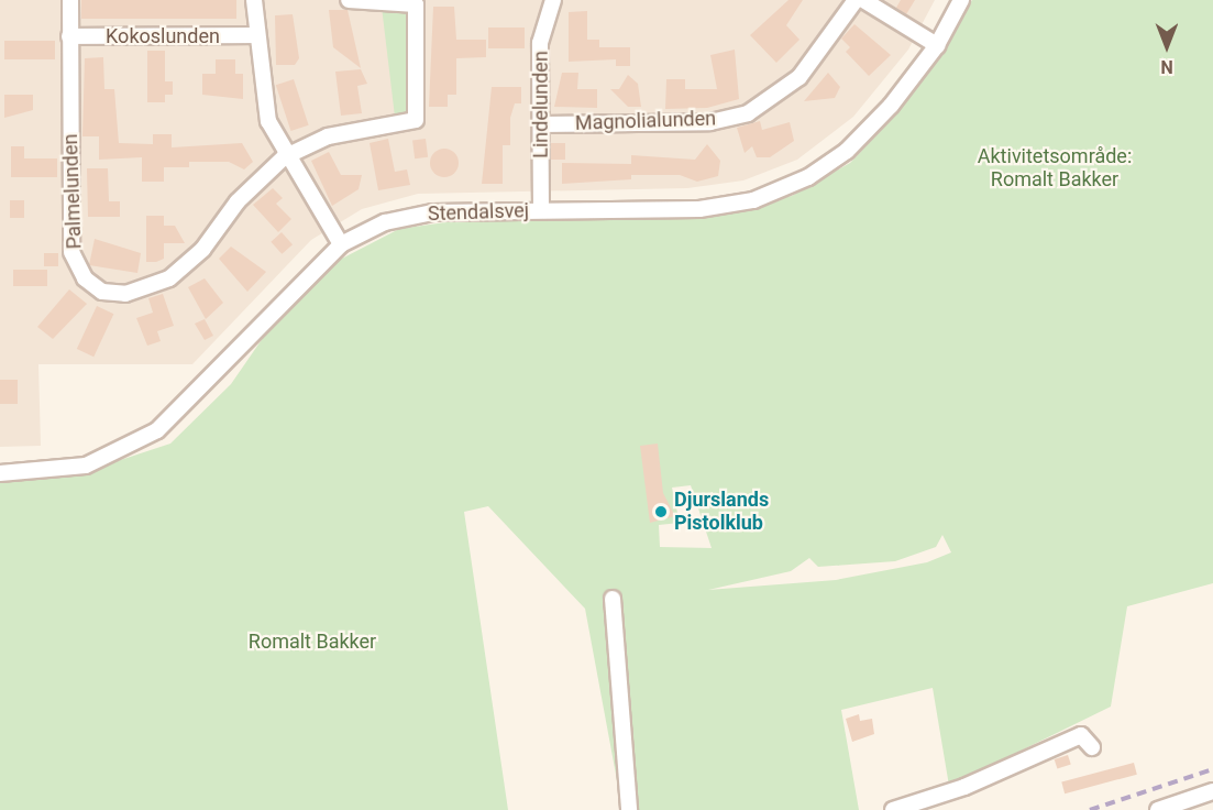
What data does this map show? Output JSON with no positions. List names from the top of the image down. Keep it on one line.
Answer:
{"streets":{"street":["Kokoslunden","Lindelunden","Magnolialunden","Palmelunden","Stendalsvej"]},"crossings":[["Kokoslunden","Palmelunden"],["Lindelunden","Magnolialunden"],["Lindelunden","Stendalsvej"]],"parks":["Aktivitetsområde: Romalt Bakker","Romalt Bakker"],"places":["Djurslands Pistolklub"],"north":"bottom"}
